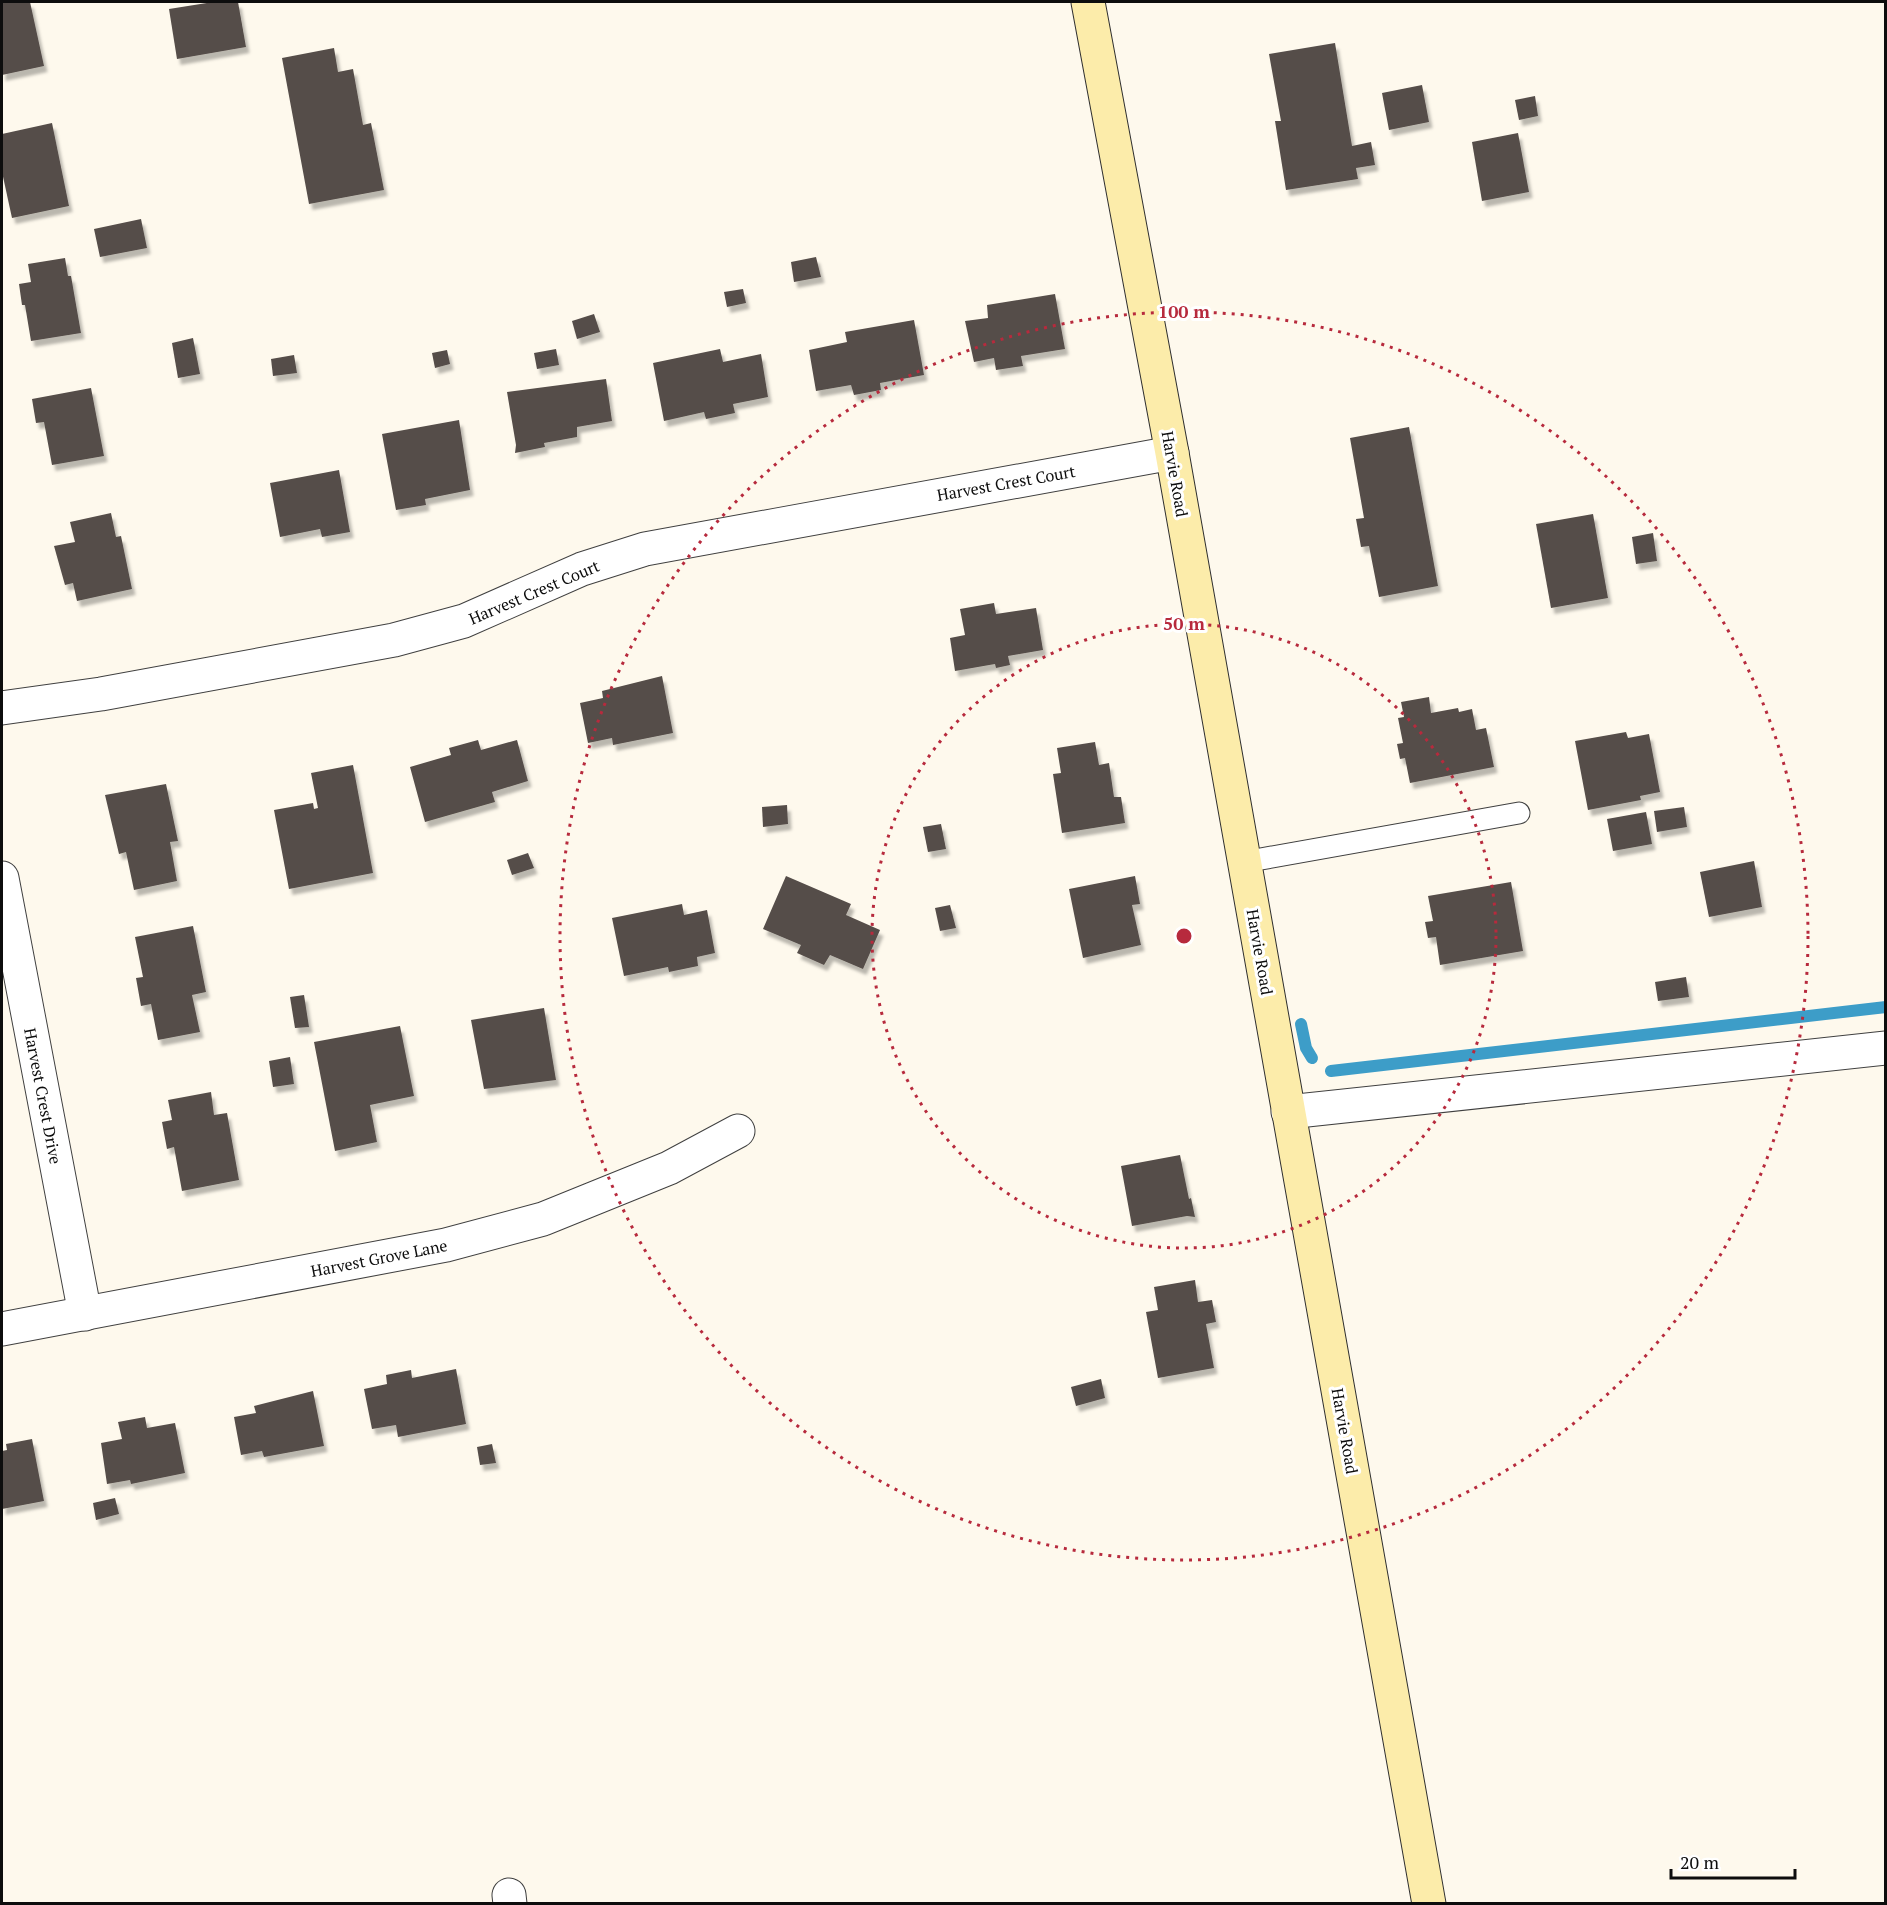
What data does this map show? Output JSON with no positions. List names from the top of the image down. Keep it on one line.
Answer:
{"streets":{"street":["Harvie Road","Harvest Crest Court","Harvest Crest Drive","Harvest Grove Lane"]},"crossings":[["Harvie Road","Harvest Crest Court"],["Harvest Crest Drive","Harvest Grove Lane"]],"scale_bar":"20 m","rings":["100 m","50 m"]}
